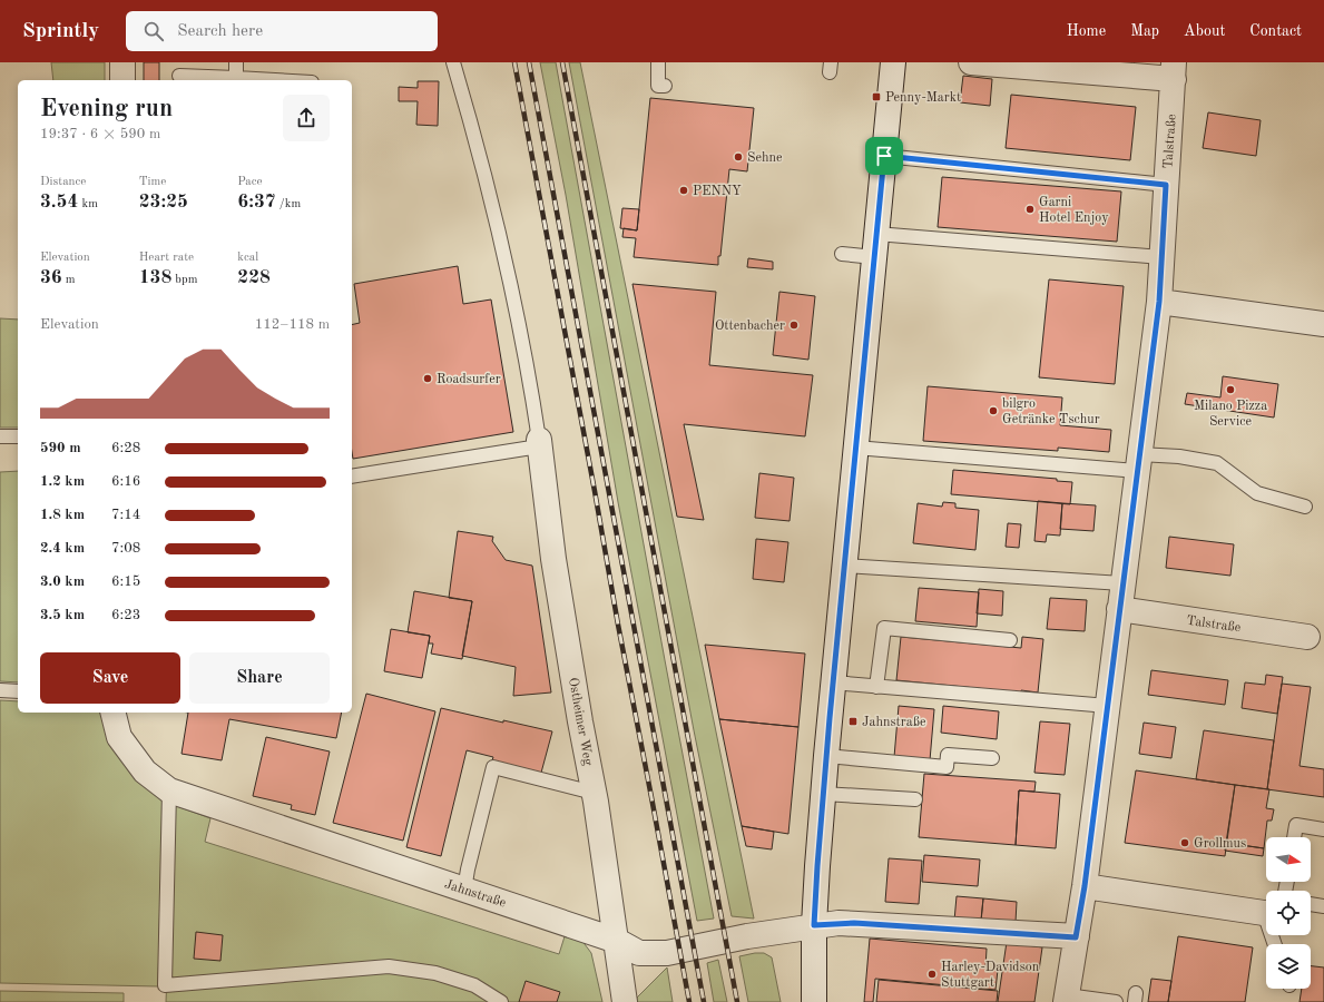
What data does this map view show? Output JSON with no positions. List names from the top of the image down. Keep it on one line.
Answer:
{"streets":{"street":["Talstraße","Ostheimer Weg","Jahnstraße"]},"crossings":[["Talstraße","Jahnstraße"],["Ostheimer Weg","Jahnstraße"]],"places":{"transit":["Penny-Markt","Jahnstraße"],"other":["Sehne","PENNY","Garni Hotel Enjoy","Ottenbacher","Roadsurfer","Milano Pizza Service","bilgro Getränke Tschur","Grollmus","Harley-Davidson Stuttgart"]},"north":"right","page":{"header":"Sprintly","search":"Search here","nav":["Home","Map","About","Contact"],"heading":["Evening run","19:37 · 6 × 590 m"],"stats":[["Distance","3.54 km"],["Time","23:25"],["Pace","6:37 /km"],["Elevation","36 m"],["Heart rate","138 bpm"],["kcal","228"]],"chart":["Elevation","112–118 m"],"list":[{"name":"590 m","note":"6:28"},{"name":"1.2 km","note":"6:16"},{"name":"1.8 km","note":"7:14"},{"name":"2.4 km","note":"7:08"},{"name":"3.0 km","note":"6:15"},{"name":"3.5 km","note":"6:23"}],"buttons":["Save","Share"]}}
